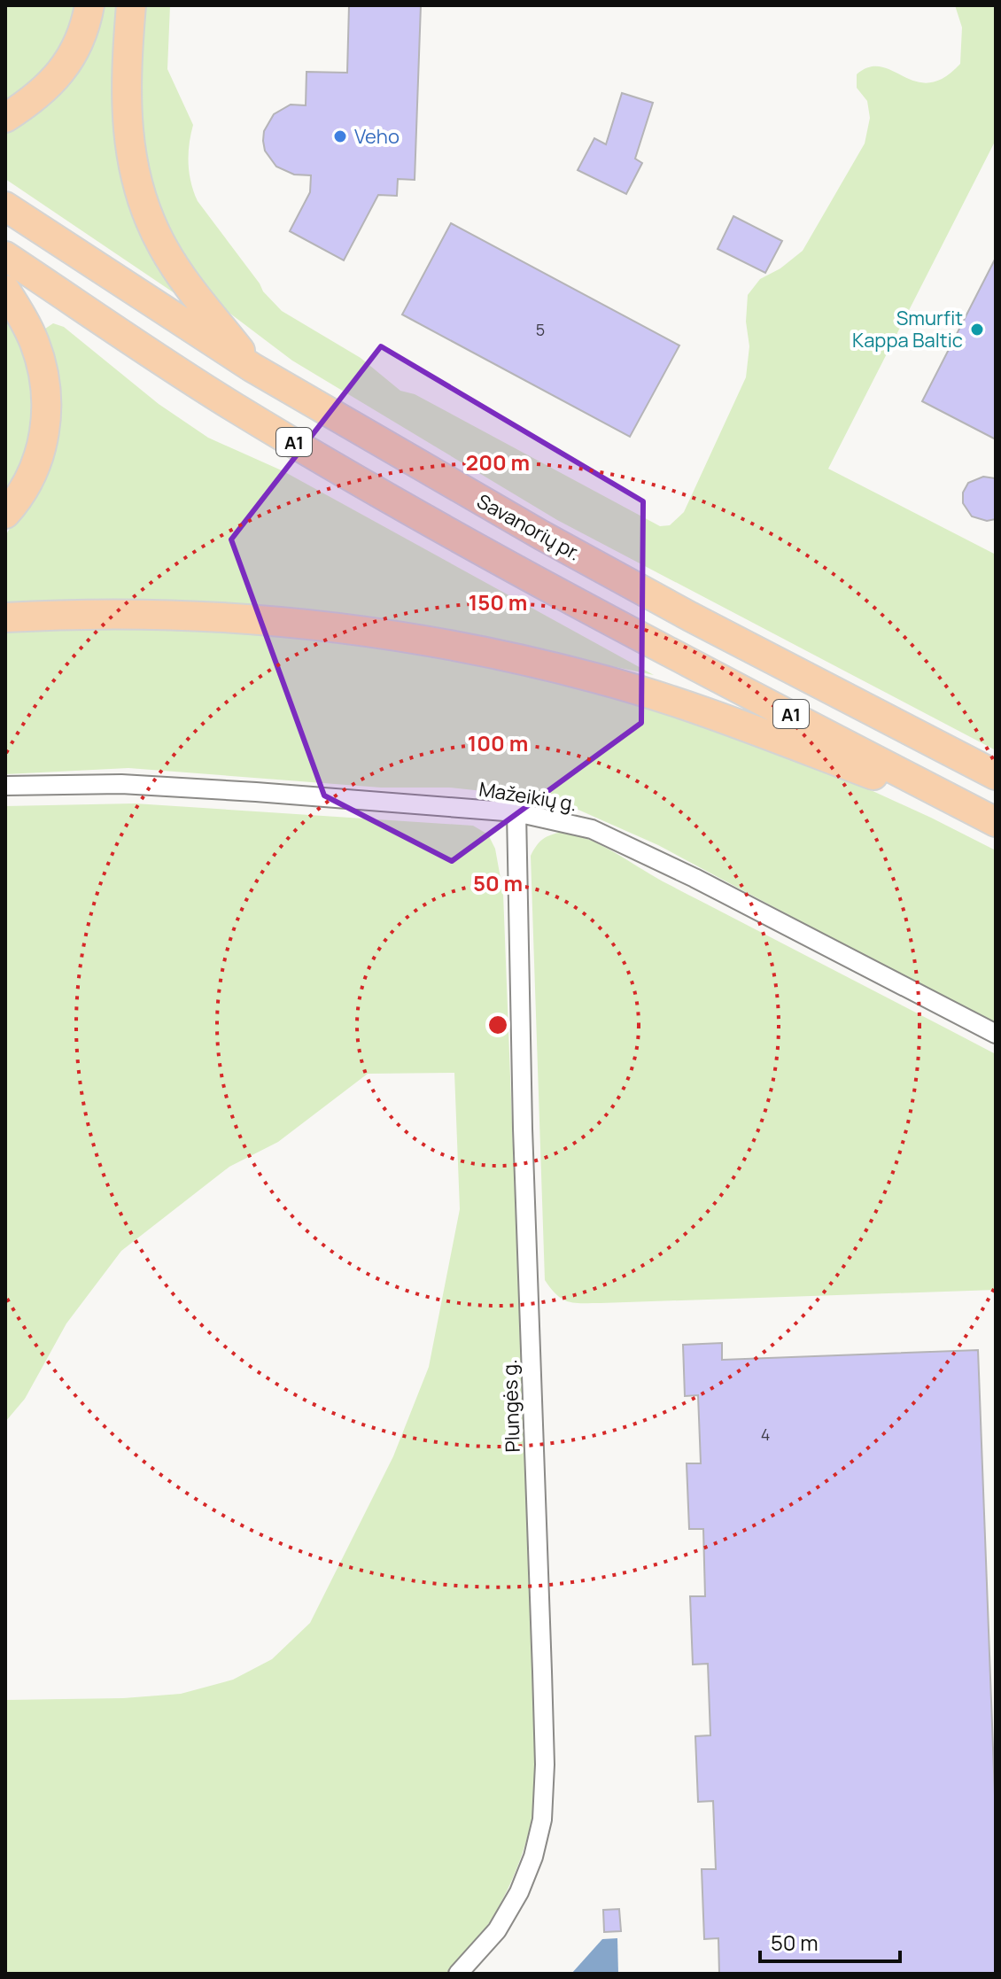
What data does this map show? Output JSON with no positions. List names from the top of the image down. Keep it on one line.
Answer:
{"streets":{"highway":["A1","Savanorių pr."],"street":["Mažeikių g.","Plungės g."]},"crossings":[["Mažeikių g.","Plungės g."]],"places":["Veho","Smurfit Kappa Baltic"],"house_numbers":["5","4"],"scale_bar":"50 m","rings":["200 m","150 m","100 m","50 m"]}
